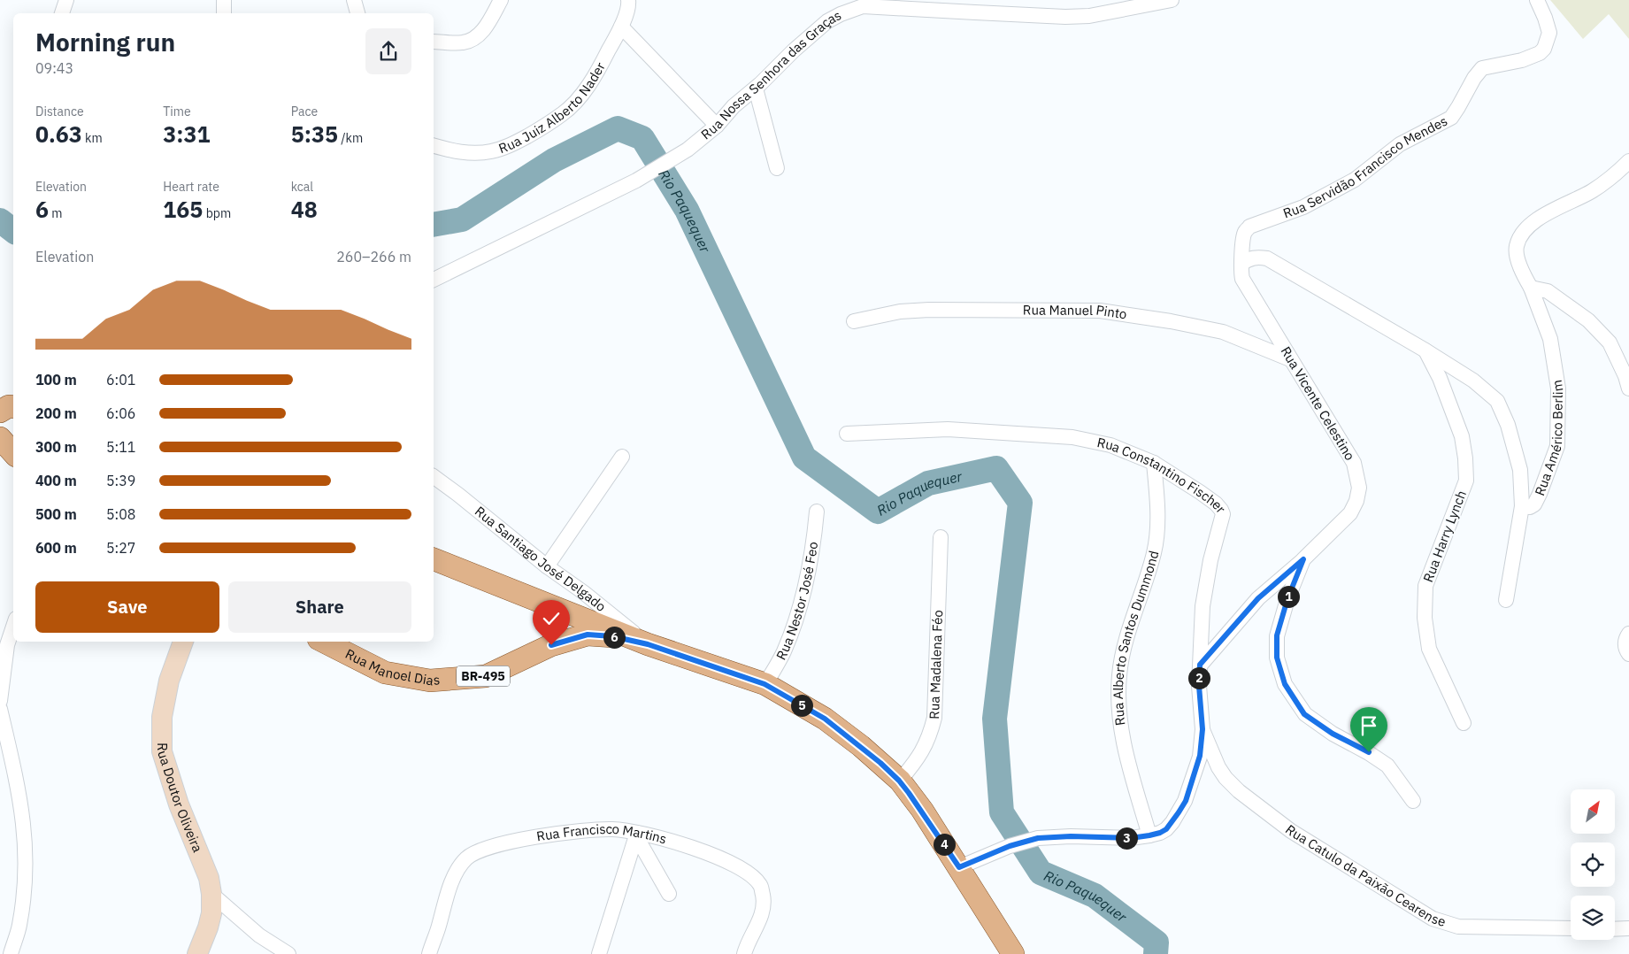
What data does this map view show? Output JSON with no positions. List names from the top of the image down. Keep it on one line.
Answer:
{"streets":{"main road":["Rua Manoel Dias","BR-495","Rua Doutor Oliveira"],"street":["Rua Nossa Senhora das Graças","Rua Juiz Alberto Nader","Rua Servidão Francisco Mendes","Rua Manuel Pinto","Rua Vicente Celestino","Rua Américo Berlim","Rua Constantino Fischer","Rua Harry Lynch","Rua Santiago José Delgado","Rua Nestor José Feo","Rua Alberto Santos Dummond","Rua Madalena Féo","Rua Francisco Martins","Rua Catulo da Paixão Cearense"]},"crossings":[["Rua Servidão Francisco Mendes","Rua Vicente Celestino"],["Rua Servidão Francisco Mendes","Rua Américo Berlim"],["Rua Manuel Pinto","Rua Vicente Celestino"],["Rua Vicente Celestino","Rua Américo Berlim"],["Rua Vicente Celestino","Rua Constantino Fischer"],["Rua Américo Berlim","Rua Harry Lynch"],["Rua Constantino Fischer","Rua Alberto Santos Dummond"],["Rua Constantino Fischer","BR-495"],["Rua Constantino Fischer","Rua Catulo da Paixão Cearense"],["Rua Santiago José Delgado","Rua Manoel Dias"],["Rua Santiago José Delgado","BR-495"],["Rua Nestor José Feo","BR-495"],["Rua Madalena Féo","BR-495"],["Rua Manoel Dias","BR-495"]],"water":["Rio Paquequer"],"north":"top right","page":{"heading":["Morning run","09:43"],"stats":[["Distance","0.63 km"],["Time","3:31"],["Pace","5:35 /km"],["Elevation","6 m"],["Heart rate","165 bpm"],["kcal","48"]],"chart":["Elevation","260–266 m"],"list":[{"name":"100 m","note":"6:01"},{"name":"200 m","note":"6:06"},{"name":"300 m","note":"5:11"},{"name":"400 m","note":"5:39"},{"name":"500 m","note":"5:08"},{"name":"600 m","note":"5:27"}],"buttons":["Save","Share"],"pins":["1","6","2","5","3","4"]}}
